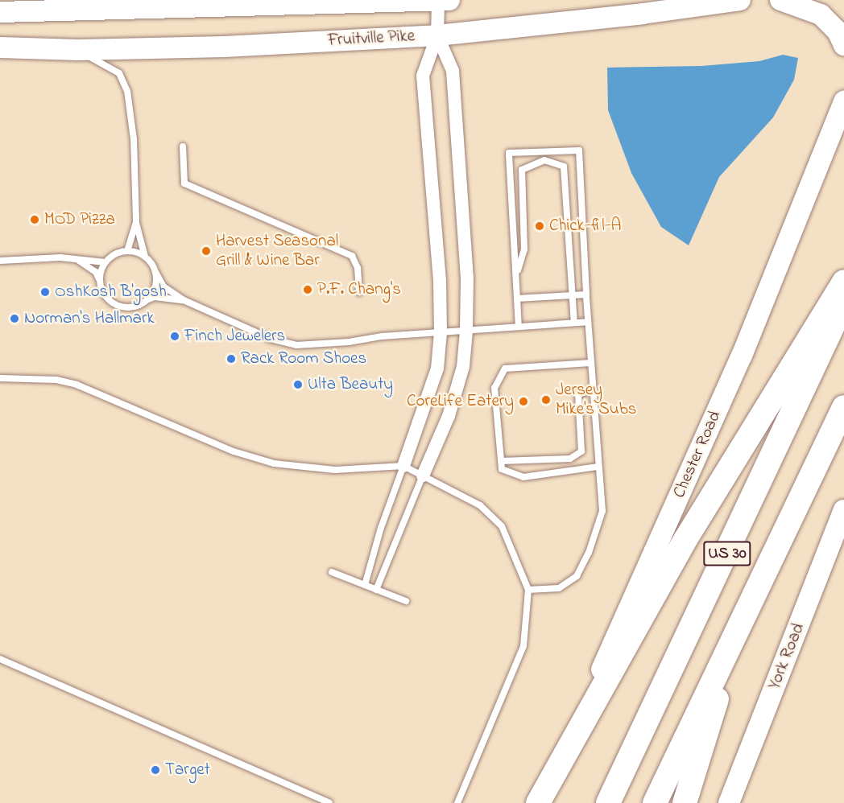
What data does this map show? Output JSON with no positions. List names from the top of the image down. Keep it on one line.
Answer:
{"streets":{"highway":["Chester Road","US 30"],"main road":["Fruitville Pike","York Road"]},"places":["MOD Pizza","Chick-fil-A","Harvest Seasonal Grill & Wine Bar","P.F. Chang's","OshKosh B'gosh","Norman's Hallmark","Finch Jewelers","Rack Room Shoes","Ulta Beauty","Jersey Mike's Subs","CoreLife Eatery","Target"]}
